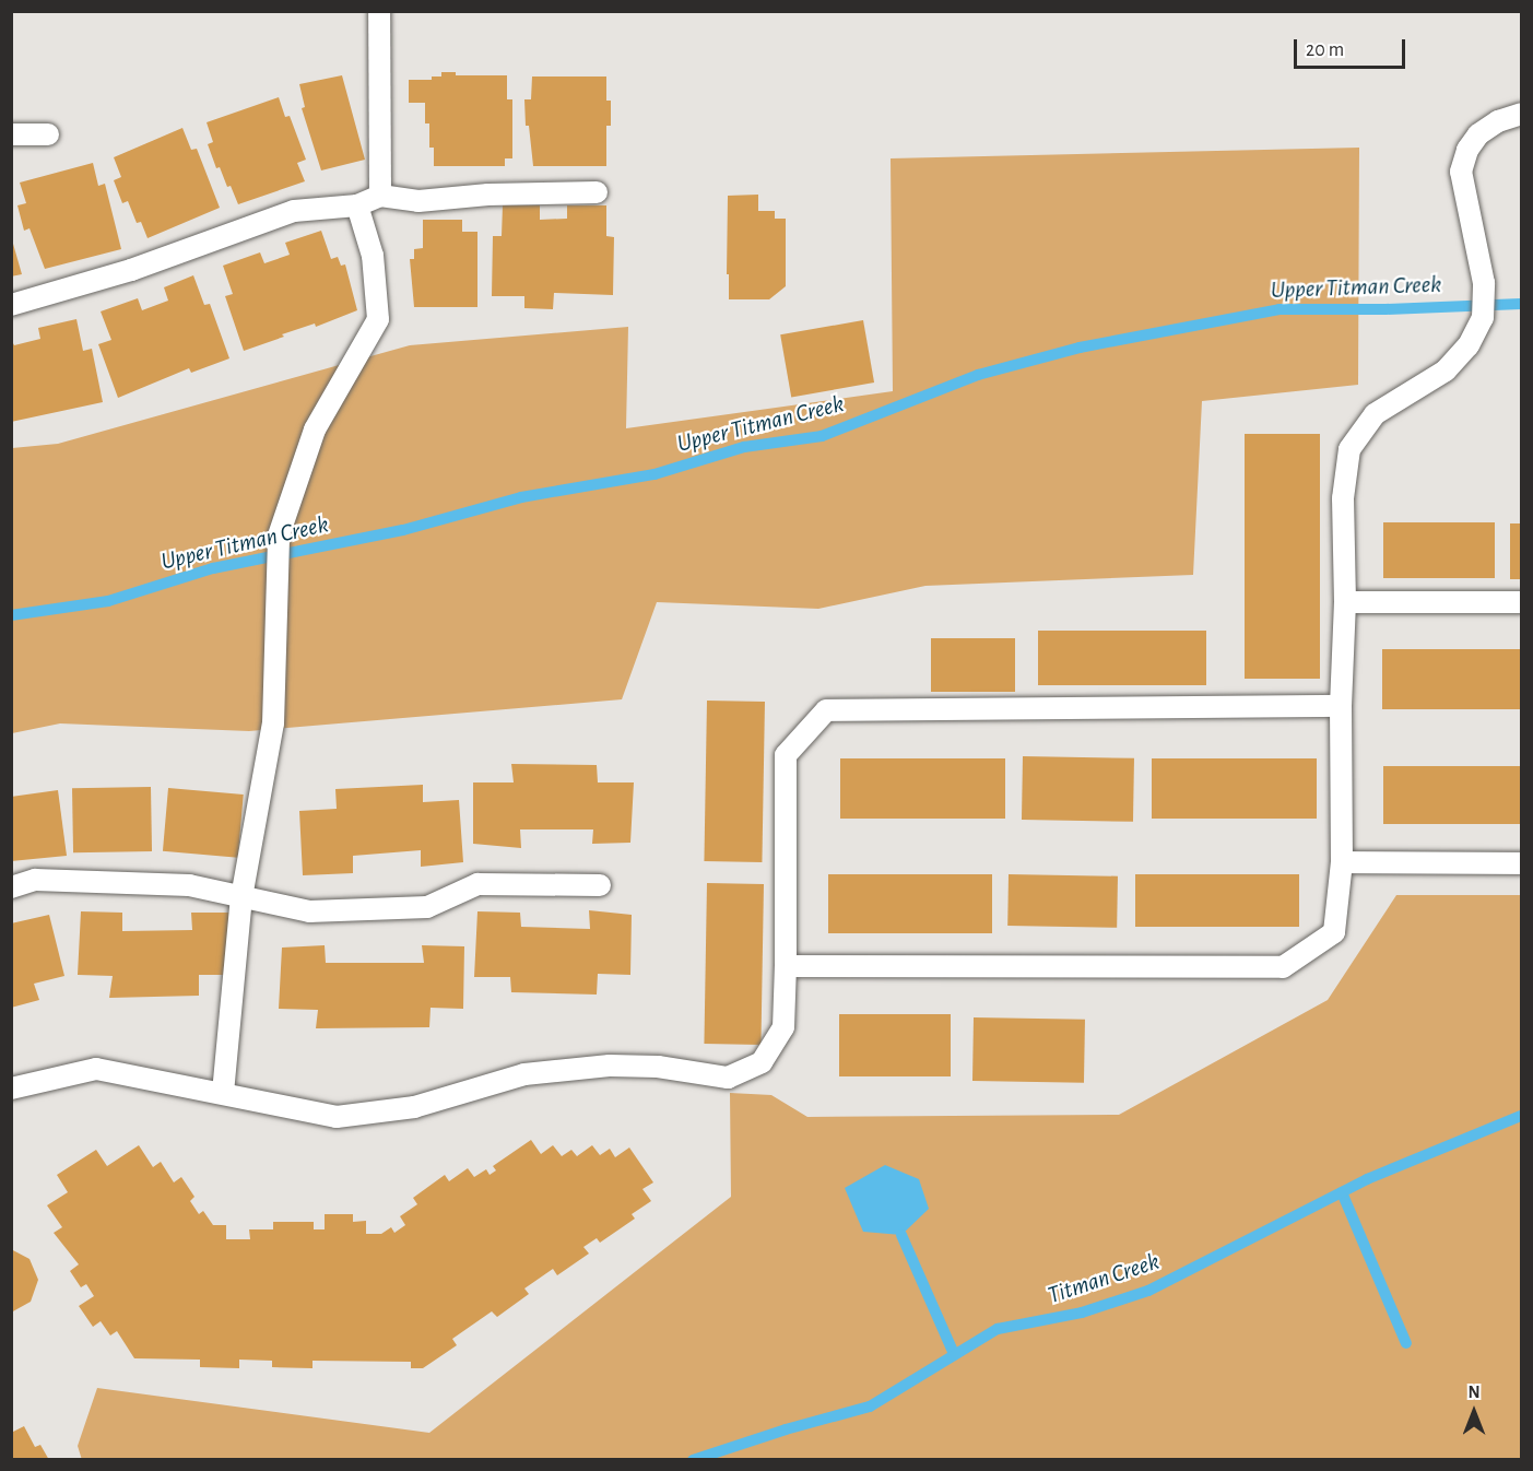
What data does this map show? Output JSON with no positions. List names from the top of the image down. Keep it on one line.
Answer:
{"water":["Upper Titman Creek","Titman Creek"],"scale_bar":"20 m","north":"top"}
